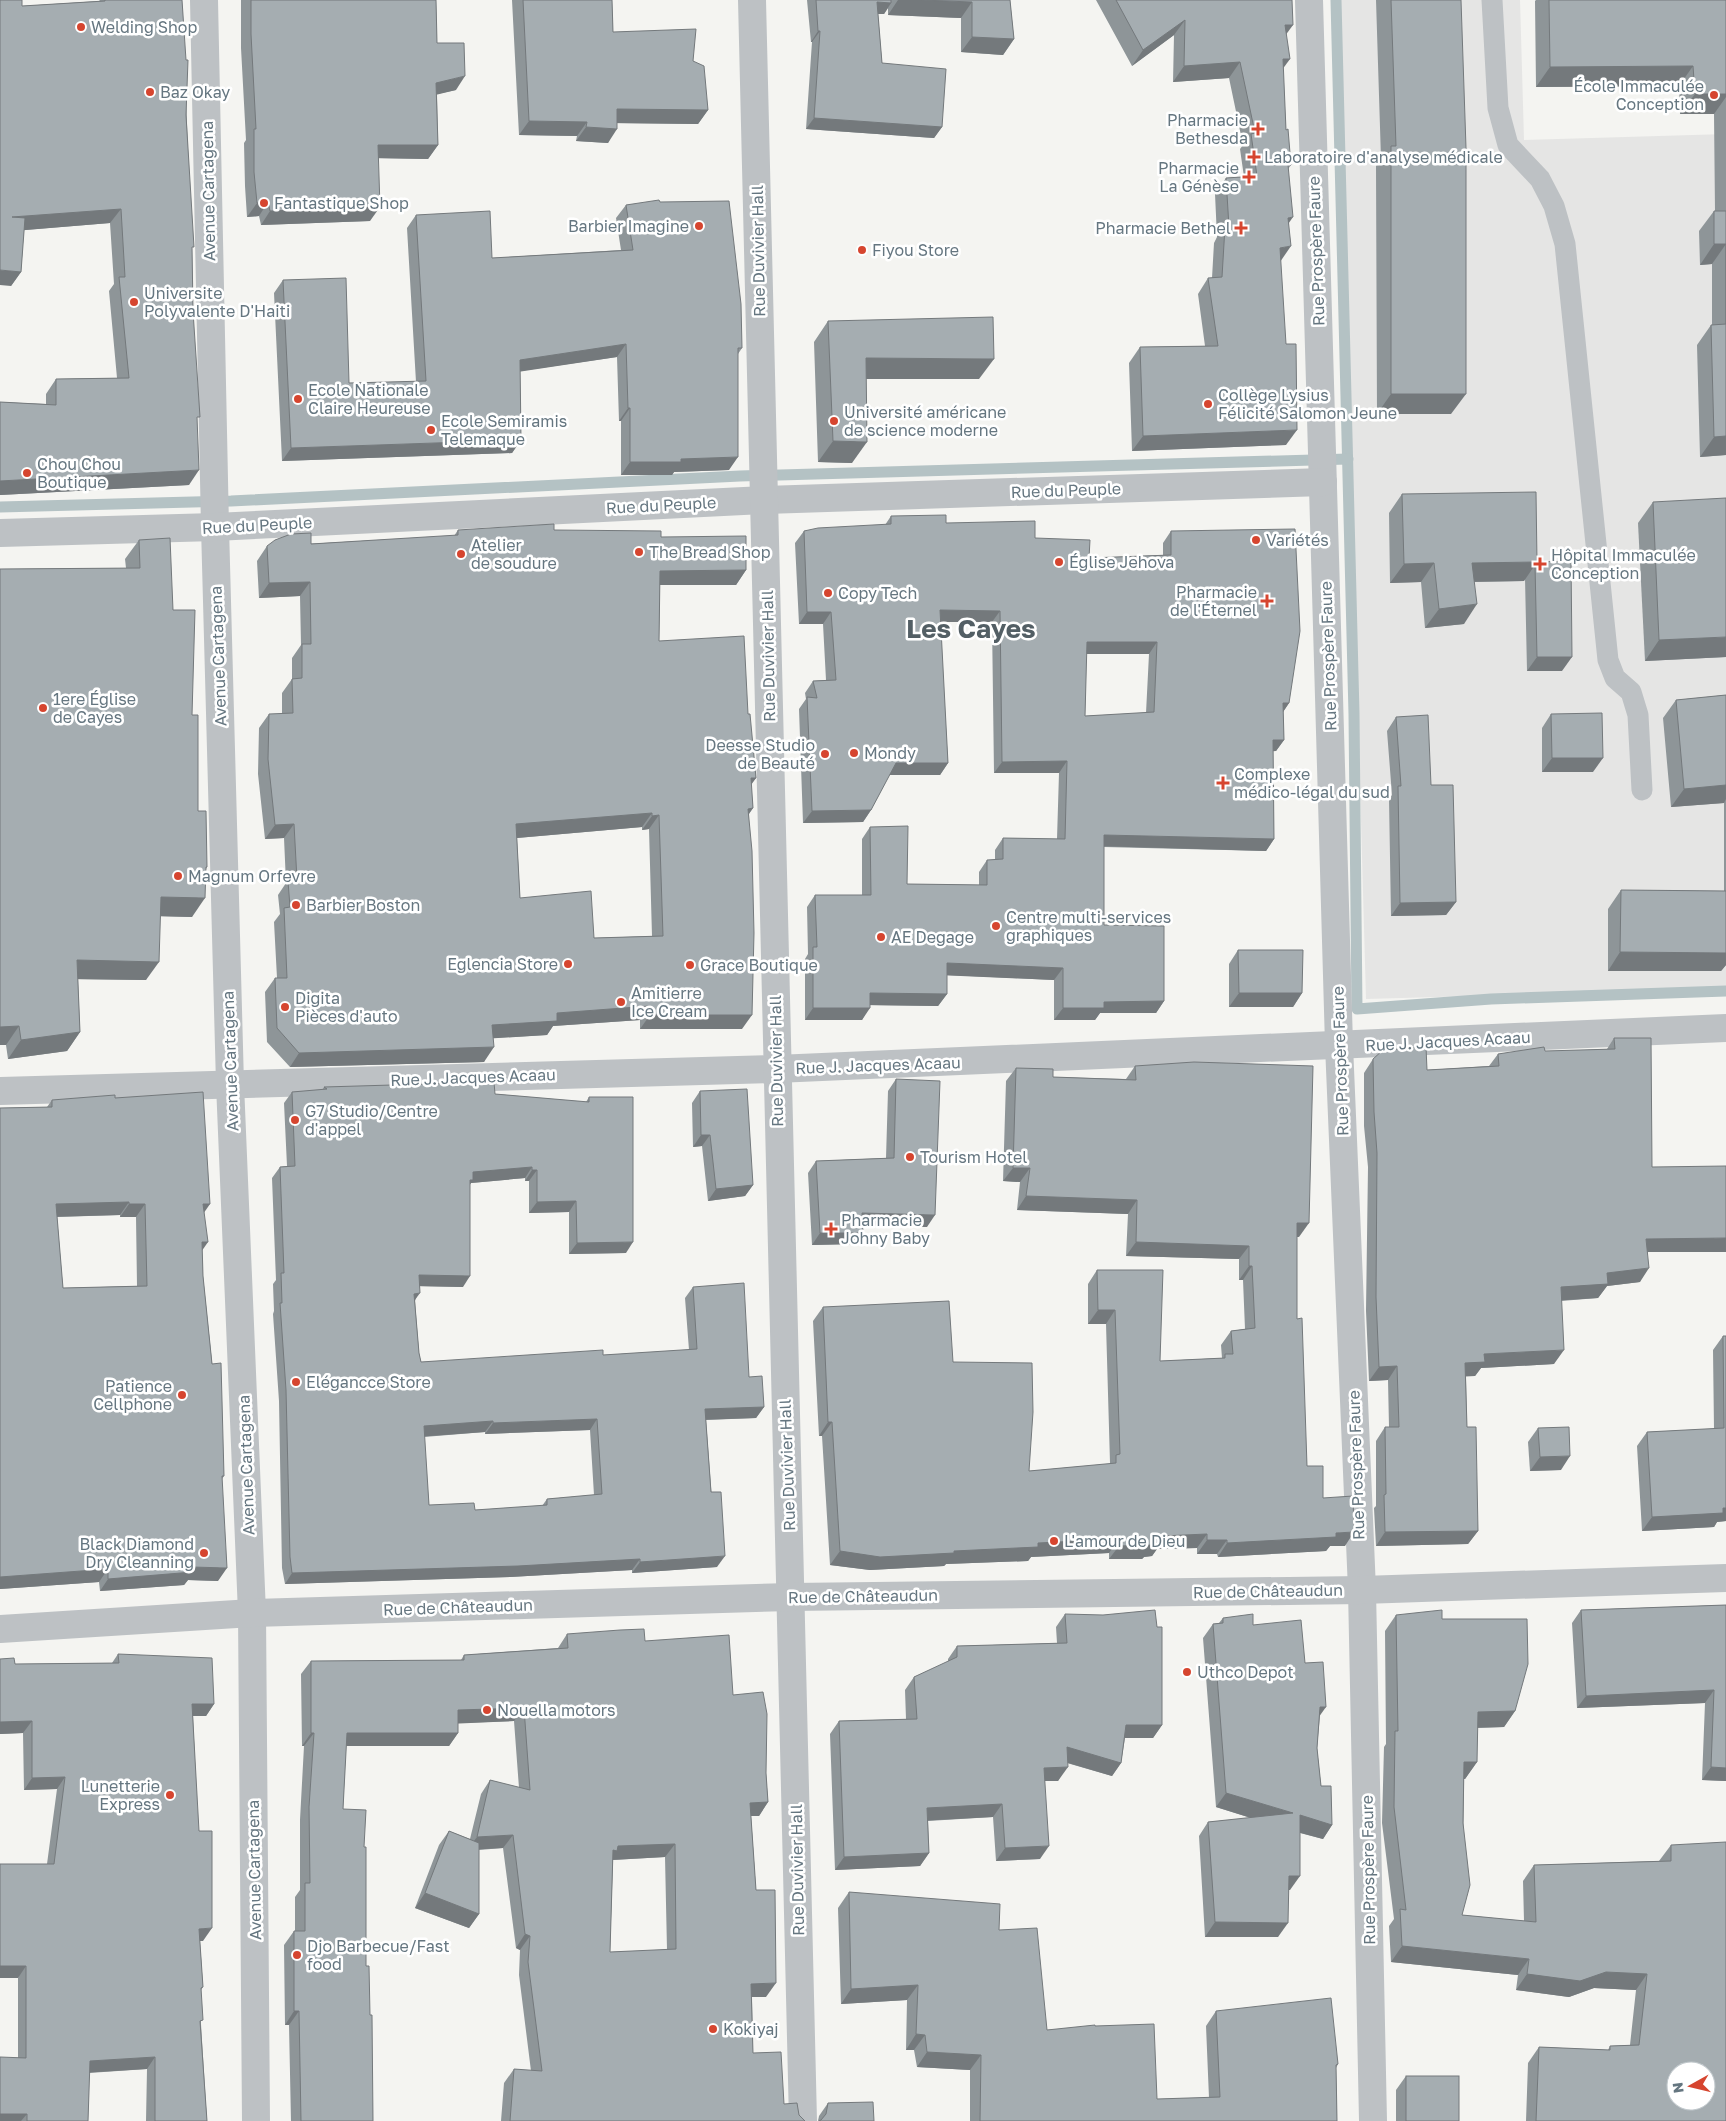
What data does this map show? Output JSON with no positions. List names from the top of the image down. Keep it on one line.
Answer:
{"streets":{"street":["Avenue Cartagena","Rue Duvivier Hall","Rue Prospère Faure","Rue du Peuple","Rue J. Jacques Acaau","Rue de Châteaudun"]},"crossings":[["Avenue Cartagena","Rue du Peuple"],["Avenue Cartagena","Rue J. Jacques Acaau"],["Avenue Cartagena","Rue de Châteaudun"],["Rue Duvivier Hall","Rue du Peuple"],["Rue Duvivier Hall","Rue J. Jacques Acaau"],["Rue Duvivier Hall","Rue de Châteaudun"],["Rue Prospère Faure","Rue du Peuple"],["Rue Prospère Faure","Rue J. Jacques Acaau"],["Rue Prospère Faure","Rue de Châteaudun"]],"districts":["Les Cayes"],"places":{"other":["Welding Shop","Baz Okay","École Immaculée Conception","Fantastique Shop","Barbier Imagine","Fiyou Store","Universite Polyvalente D'Haiti","Ecole Nationale Claire Heureuse","Collège Lysius Félicité Salomon Jeune","Université américane de science moderne","Ecole Semiramis Telemaque","Chou Chou Boutique","Variétés","The Bread Shop","Atelier de soudure","Église Jehova","Copy Tech","1ere Église de Cayes","Mondy","Deesse Studio de Beauté","Magnum Orfevre","Barbier Boston","Centre multi-services graphiques","AE Degage","Eglencia Store","Grace Boutique","Amitierre Ice Cream","Digita Pièces d'auto","G7 Studio/Centre d'appel","Tourism Hotel","Elégancce Store","Patience Cellphone","L'amour de Dieu","Black Diamond Dry Cleanning","Uthco Depot","Nouella motors","Lunetterie Express","Djo Barbecue/Fast food","Kokiyaj"],"health":["Pharmacie Bethesda","Laboratoire d'analyse médicale","Pharmacie La Génèse","Pharmacie Bethel","Hôpital Immaculée Conception","Pharmacie de l'Éternel","Complexe médico-légal du sud","Pharmacie Johny Baby"]},"north":"left"}
